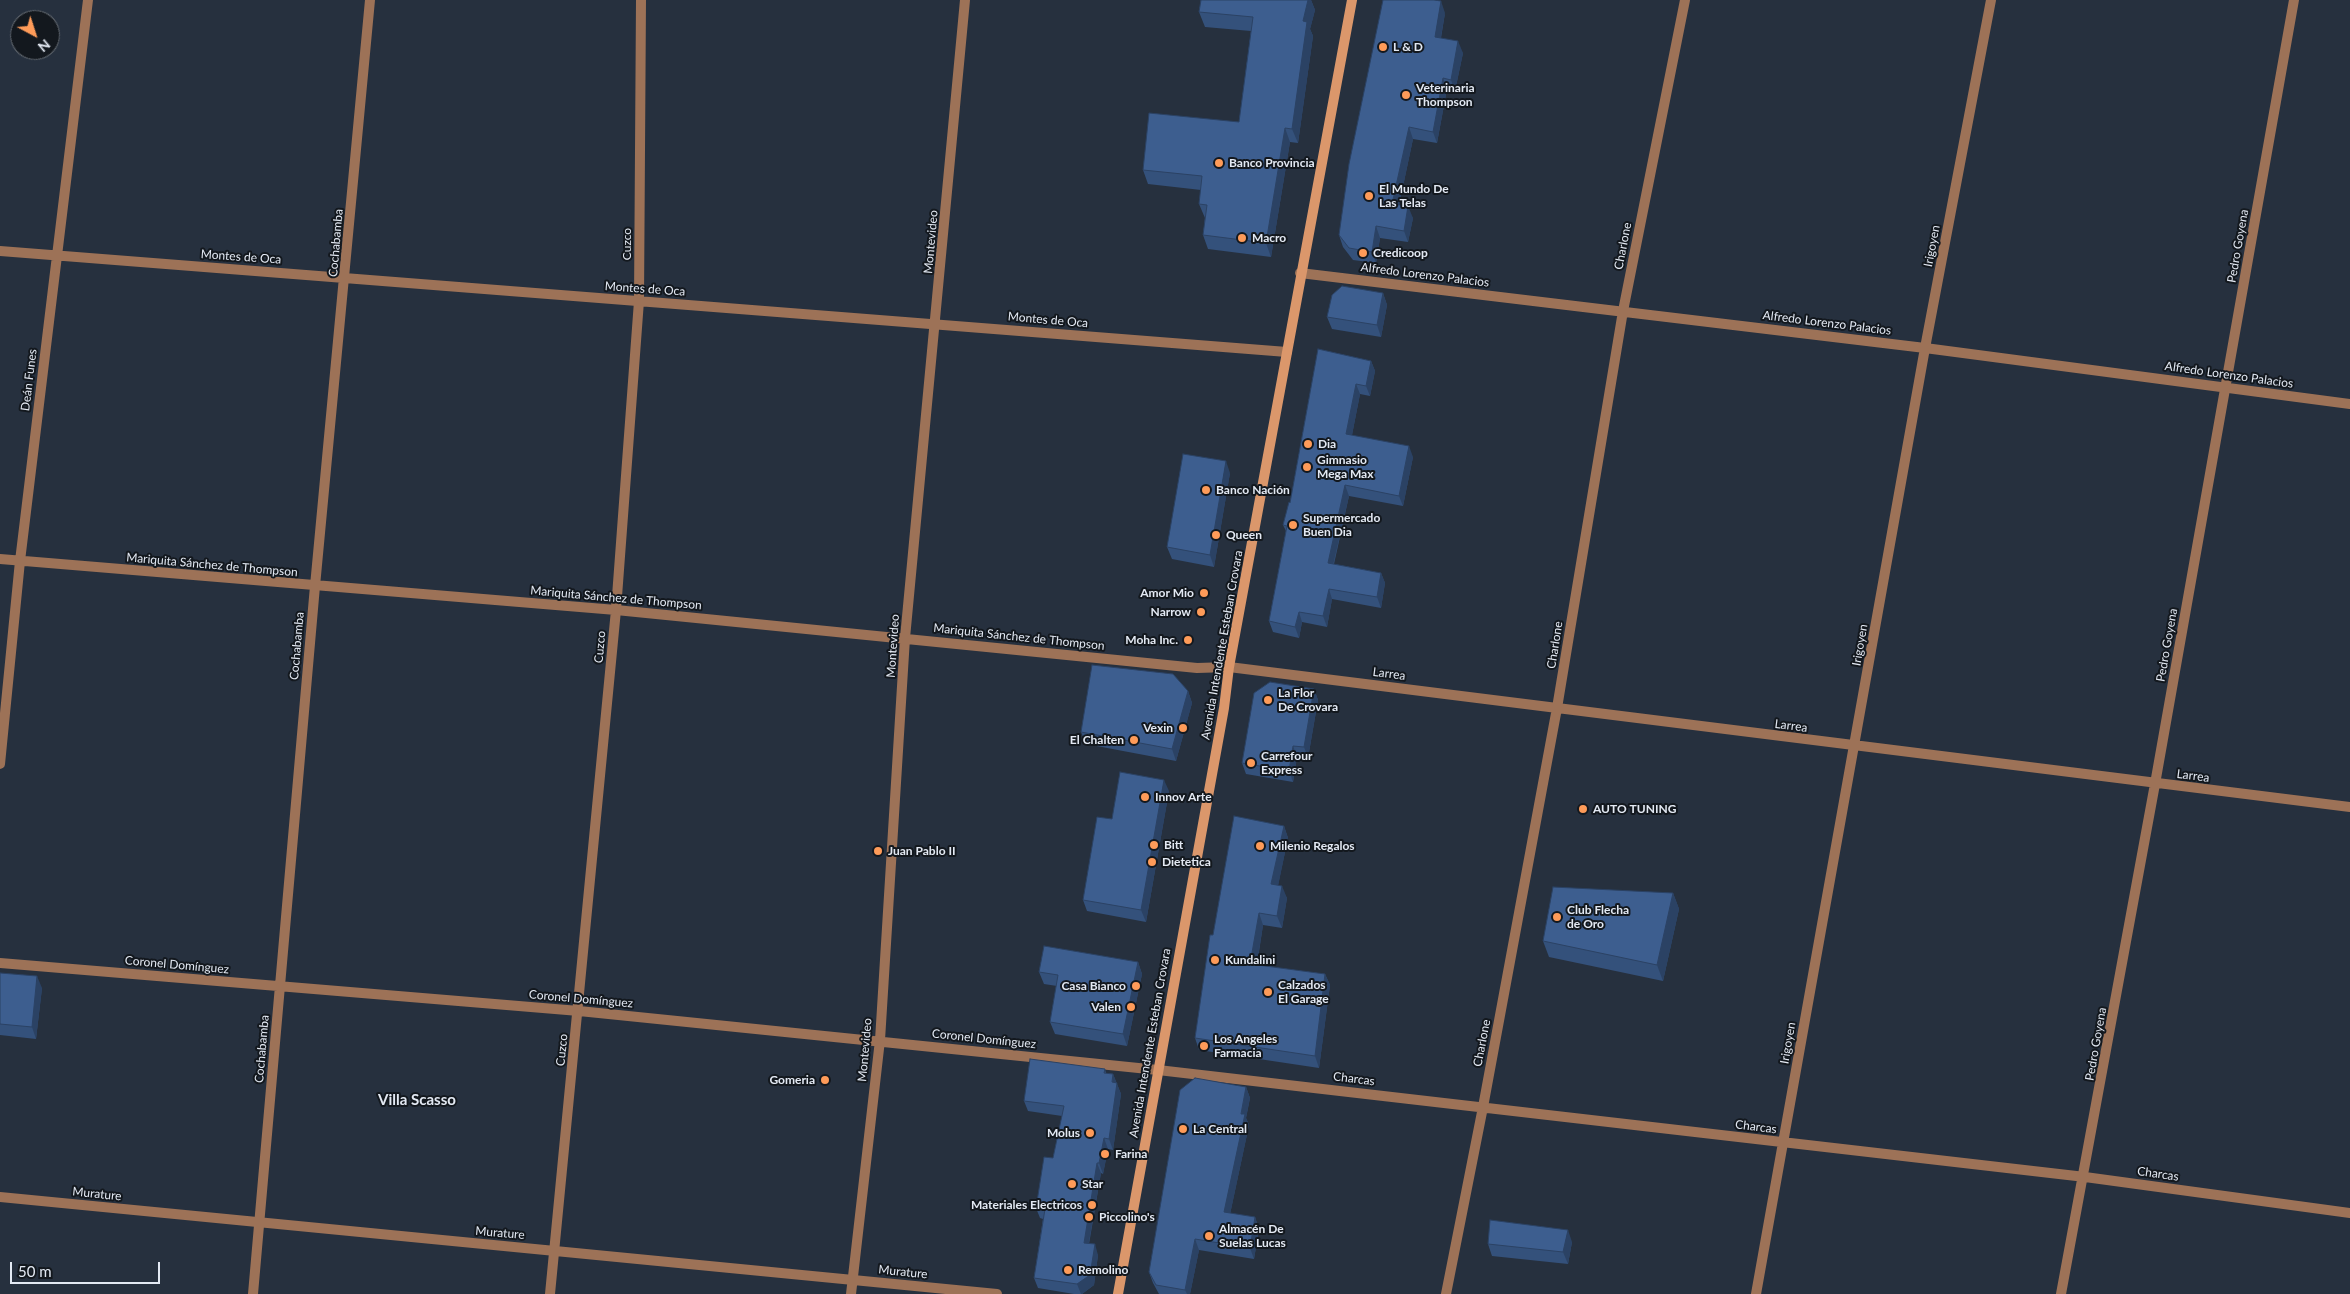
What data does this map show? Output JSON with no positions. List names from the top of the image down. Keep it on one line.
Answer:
{"streets":{"main road":["Avenida Intendente Esteban Crovara"],"street":["Montevideo","Cochabamba","Cuzco","Charlone","Irigoyen","Pedro Goyena","Montes de Oca","Alfredo Lorenzo Palacios","Deán Funes","Mariquita Sánchez de Thompson","Larrea","Coronel Domínguez","Charcas","Murature"]},"crossings":[["Montevideo","Montes de Oca"],["Montevideo","Mariquita Sánchez de Thompson"],["Montevideo","Coronel Domínguez"],["Montevideo","Murature"],["Cochabamba","Montes de Oca"],["Cochabamba","Mariquita Sánchez de Thompson"],["Cochabamba","Coronel Domínguez"],["Cochabamba","Murature"],["Cuzco","Montes de Oca"],["Cuzco","Mariquita Sánchez de Thompson"],["Cuzco","Coronel Domínguez"],["Cuzco","Murature"],["Charlone","Alfredo Lorenzo Palacios"],["Charlone","Larrea"],["Charlone","Charcas"],["Irigoyen","Alfredo Lorenzo Palacios"],["Irigoyen","Larrea"],["Irigoyen","Charcas"],["Pedro Goyena","Alfredo Lorenzo Palacios"],["Pedro Goyena","Larrea"],["Pedro Goyena","Charcas"],["Montes de Oca","Deán Funes"],["Montes de Oca","Avenida Intendente Esteban Crovara"],["Alfredo Lorenzo Palacios","Avenida Intendente Esteban Crovara"],["Deán Funes","Mariquita Sánchez de Thompson"],["Mariquita Sánchez de Thompson","Avenida Intendente Esteban Crovara"],["Mariquita Sánchez de Thompson","Larrea"],["Avenida Intendente Esteban Crovara","Larrea"],["Avenida Intendente Esteban Crovara","Coronel Domínguez"],["Avenida Intendente Esteban Crovara","Charcas"],["Coronel Domínguez","Charcas"]],"districts":["Villa Scasso"],"places":["L & D","Veterinaria Thompson","Banco Provincia","El Mundo De Las Telas","Macro","Credicoop","Dia","Gimnasio Mega Max","Banco Nación","Supermercado Buen Dia","Queen","Amor Mio","Narrow","Moha Inc.","La Flor De Crovara","Vexin","El Chalten","Carrefour Express","Innov Arte","AUTO TUNING","Bitt","Milenio Regalos","Juan Pablo II","Dietetica","Club Flecha de Oro","Kundalini","Casa Bianco","Calzados El Garage","Valen","Los Angeles Farmacia","Gomeria","La Central","Molus","Farina","Star","Materiales Electricos","Piccolino's","Almacén De Suelas Lucas","Remolino"],"scale_bar":"50 m","north":"bottom right"}
